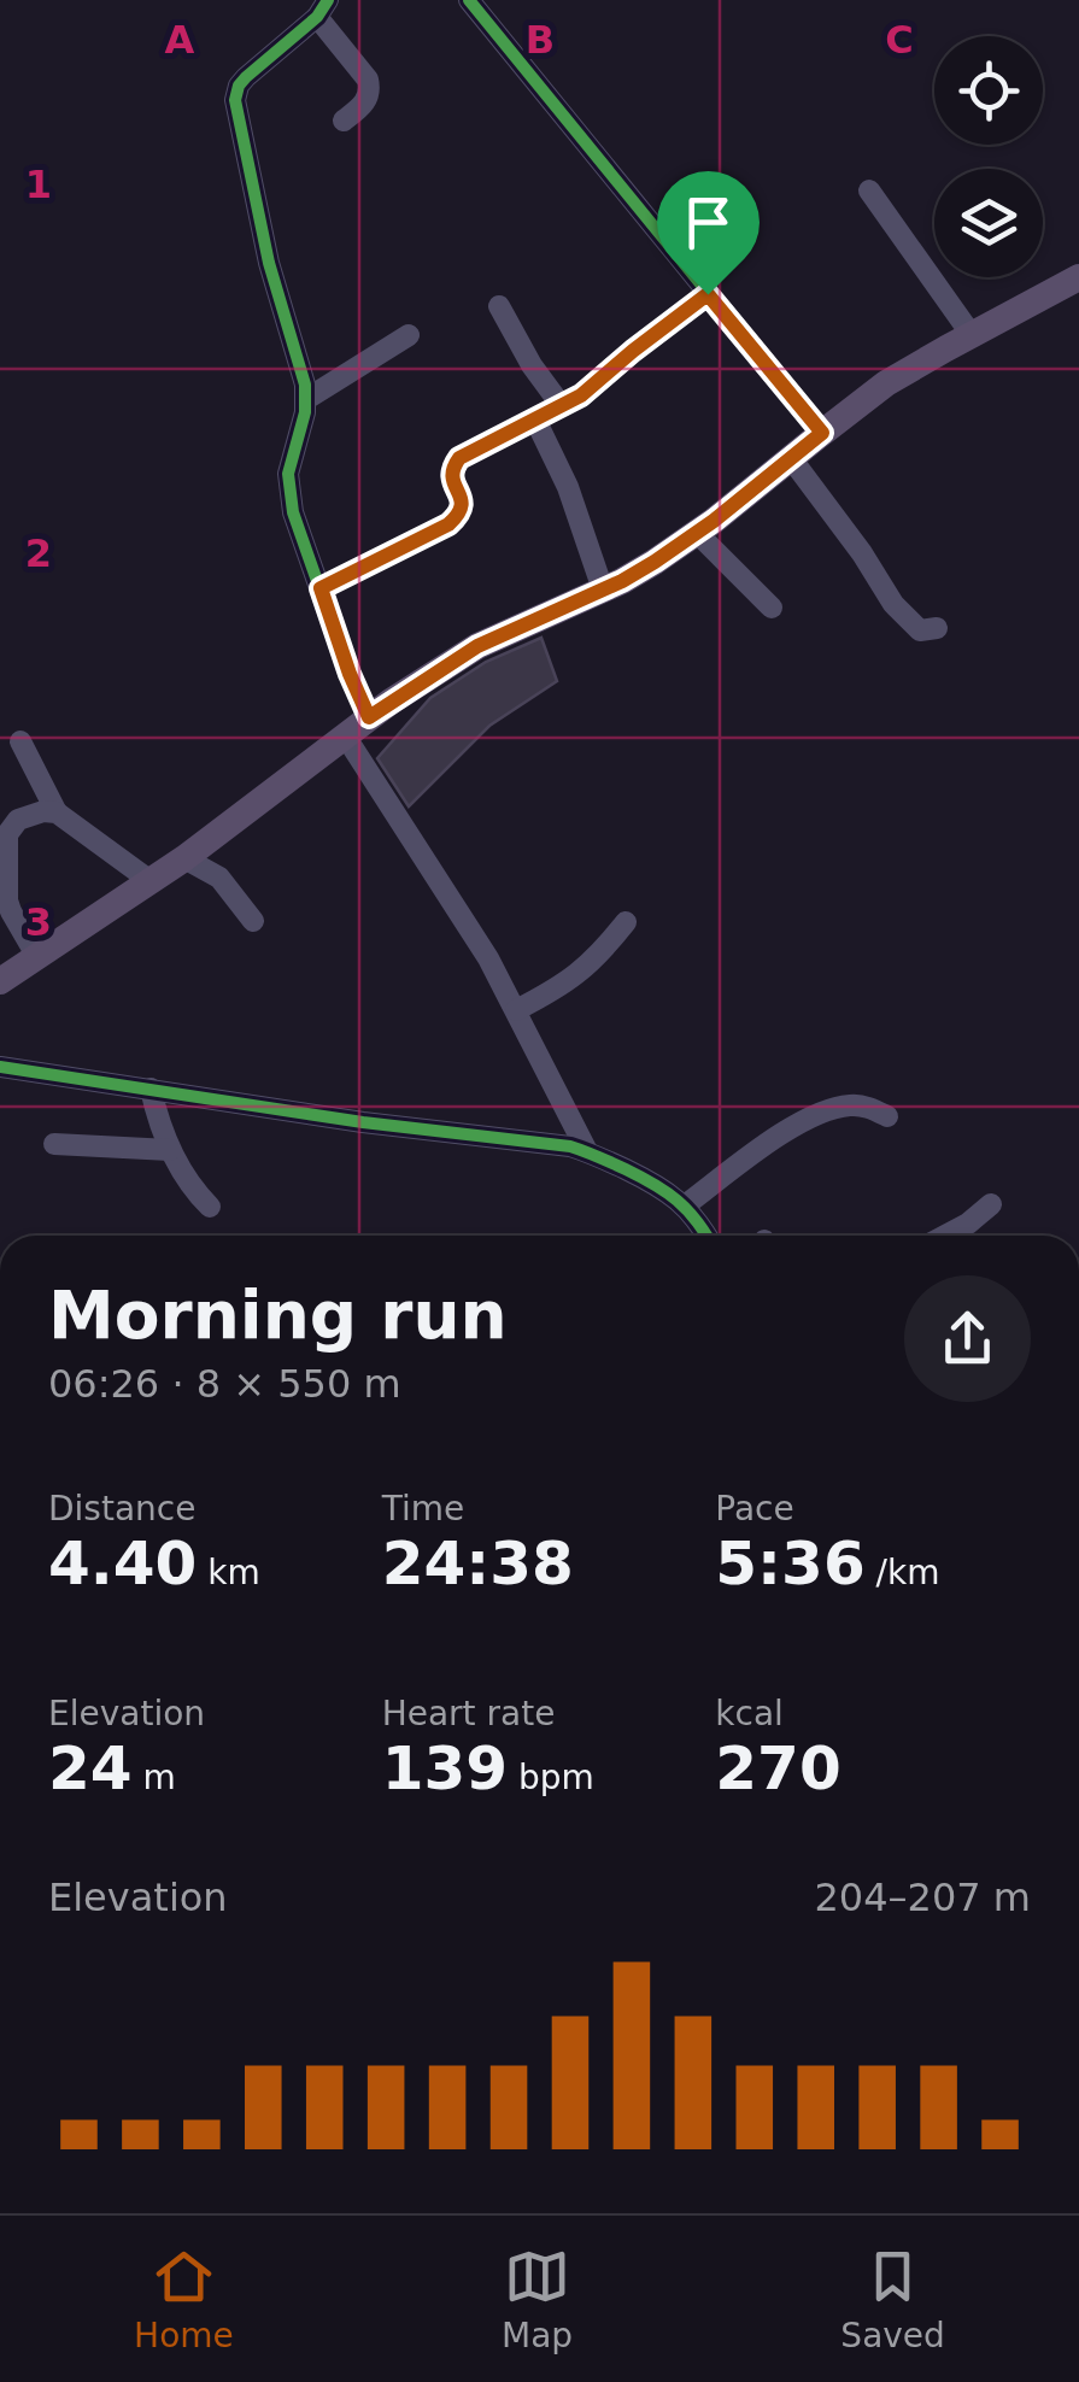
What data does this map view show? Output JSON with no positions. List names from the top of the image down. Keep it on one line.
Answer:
{"page":{"heading":["Morning run","06:26 · 8 × 550 m"],"stats":[["Distance","4.40 km"],["Time","24:38"],["Pace","5:36 /km"],["Elevation","24 m"],["Heart rate","139 bpm"],["kcal","270"]],"chart":["Elevation","204–207 m"],"tabs":["Home","Map","Saved"]},"grid":{"columns":["A","B","C"],"rows":["1","2","3"]}}
